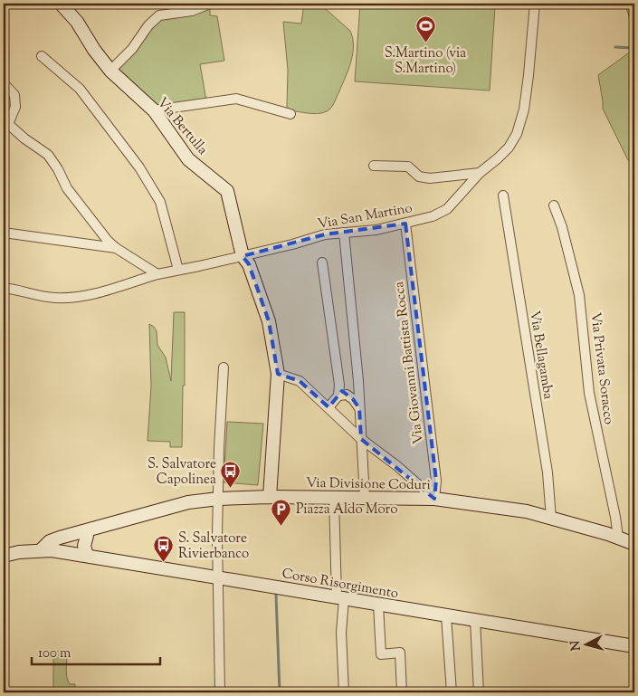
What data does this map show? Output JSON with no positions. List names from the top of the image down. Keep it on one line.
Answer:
{"streets":{"street":["Via Bertulla","Via San Martino","Via Bellagamba","Via Giovanni Battista Rocca","Via Privata Soracco","Via Divisione Coduri","Corso Risorgimento"]},"crossings":[["Via Bertulla","Via San Martino"],["Via Bertulla","Via Divisione Coduri"],["Via San Martino","Via Giovanni Battista Rocca"],["Via Bellagamba","Via Divisione Coduri"],["Via Giovanni Battista Rocca","Via Divisione Coduri"],["Via Privata Soracco","Via Divisione Coduri"],["Via Divisione Coduri","Corso Risorgimento"]],"places":{"sports":["S.Martino (via S.Martino)"],"bus stop":["S. Salvatore Capolinea","S. Salvatore Rivierbanco"],"parking":["Piazza Aldo Moro"]},"scale_bar":"100 m","north":"left"}
